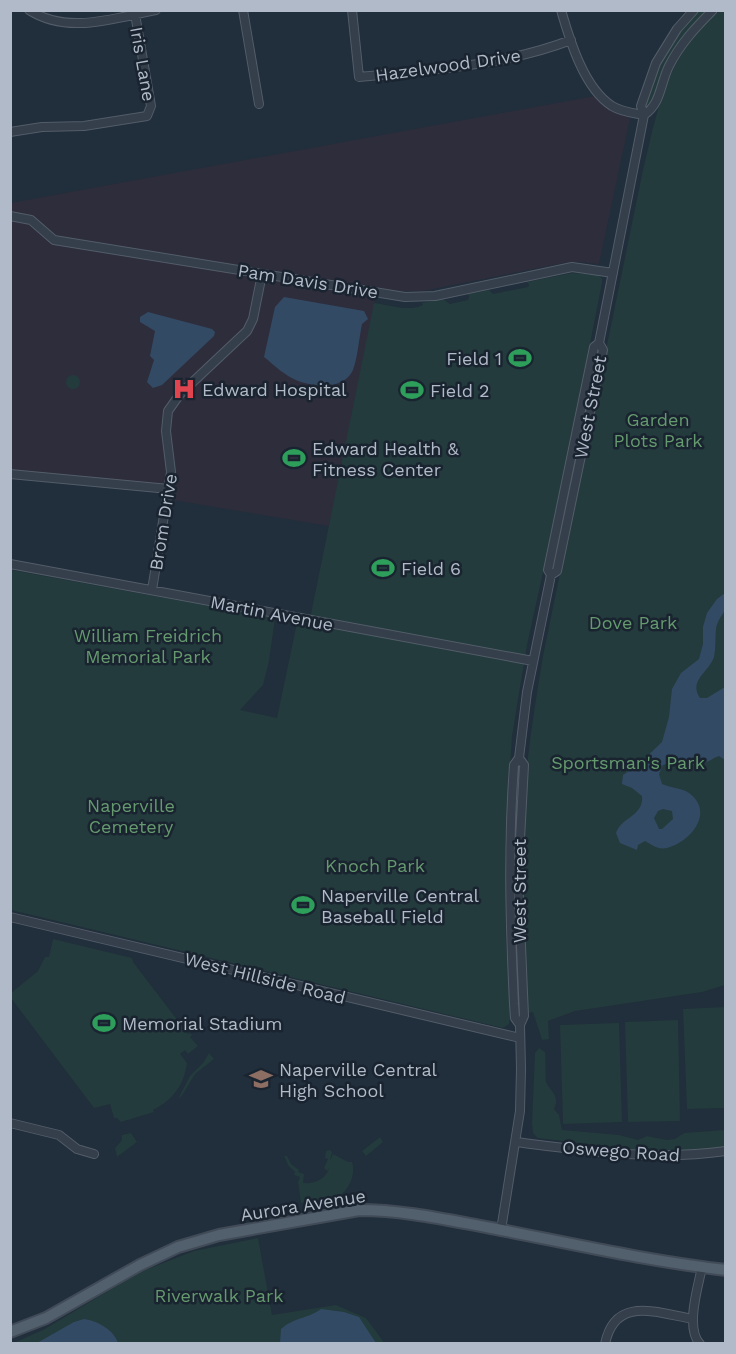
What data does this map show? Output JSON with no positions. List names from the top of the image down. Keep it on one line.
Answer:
{"streets":{"main road":["Aurora Avenue"],"street":["Iris Lane","Hazelwood Drive","Pam Davis Drive","West Street","Brom Drive","Martin Avenue","West Hillside Road","Oswego Road"]},"crossings":[["Pam Davis Drive","West Street"],["Pam Davis Drive","Brom Drive"],["West Street","Martin Avenue"],["West Street","West Hillside Road"],["West Street","Oswego Road"],["West Street","Aurora Avenue"],["Brom Drive","Martin Avenue"]],"parks":["Garden Plots Park","Dove Park","William Freidrich Memorial Park","Sportsman's Park","Naperville Cemetery","Knoch Park","Riverwalk Park"],"places":{"sports":["Field 1","Field 2","Edward Health & Fitness Center","Field 6","Naperville Central Baseball Field","Memorial Stadium"],"hospital":["Edward Hospital"],"school or university":["Naperville Central High School"]}}
